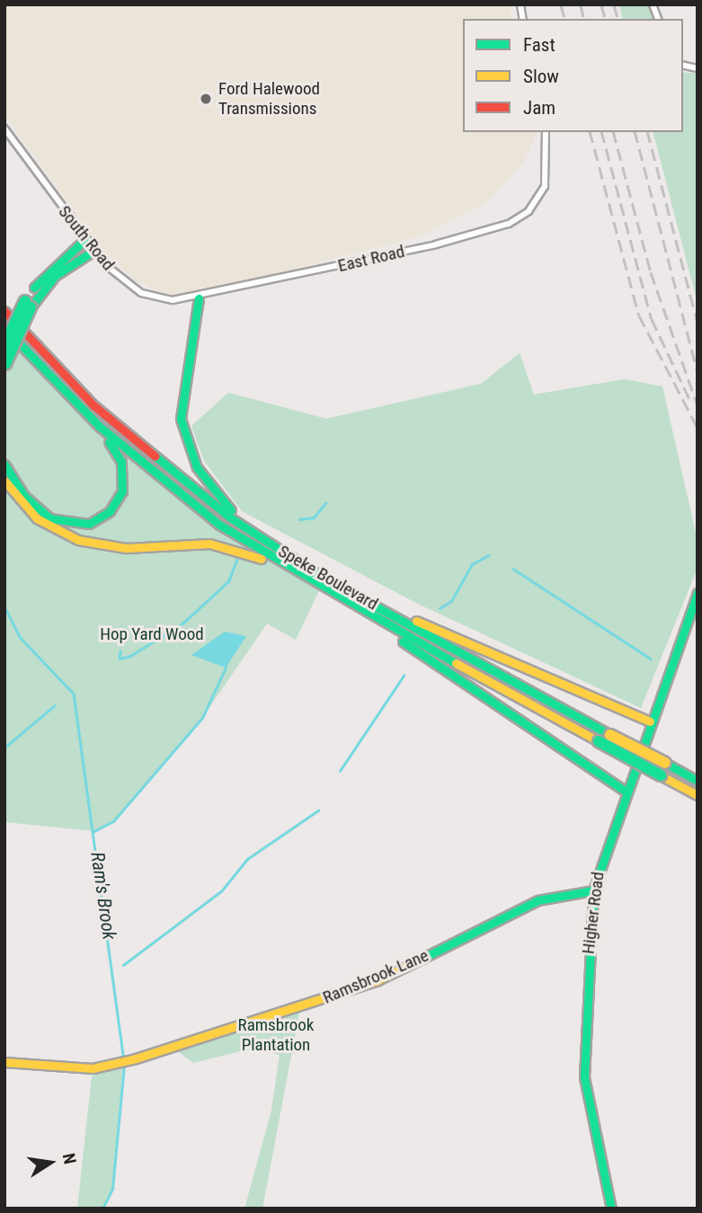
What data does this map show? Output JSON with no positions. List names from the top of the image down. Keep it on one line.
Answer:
{"streets":{"main road":["Speke Boulevard","Higher Road","Ramsbrook Lane"],"street":["South Road","East Road"]},"crossings":[["South Road","East Road"],["Higher Road","Ramsbrook Lane"]],"water":["Ram's Brook"],"parks":["Hop Yard Wood","Ramsbrook Plantation"],"places":["Ford Halewood Transmissions"],"legend":["Fast","Slow","Jam"],"north":"right"}
